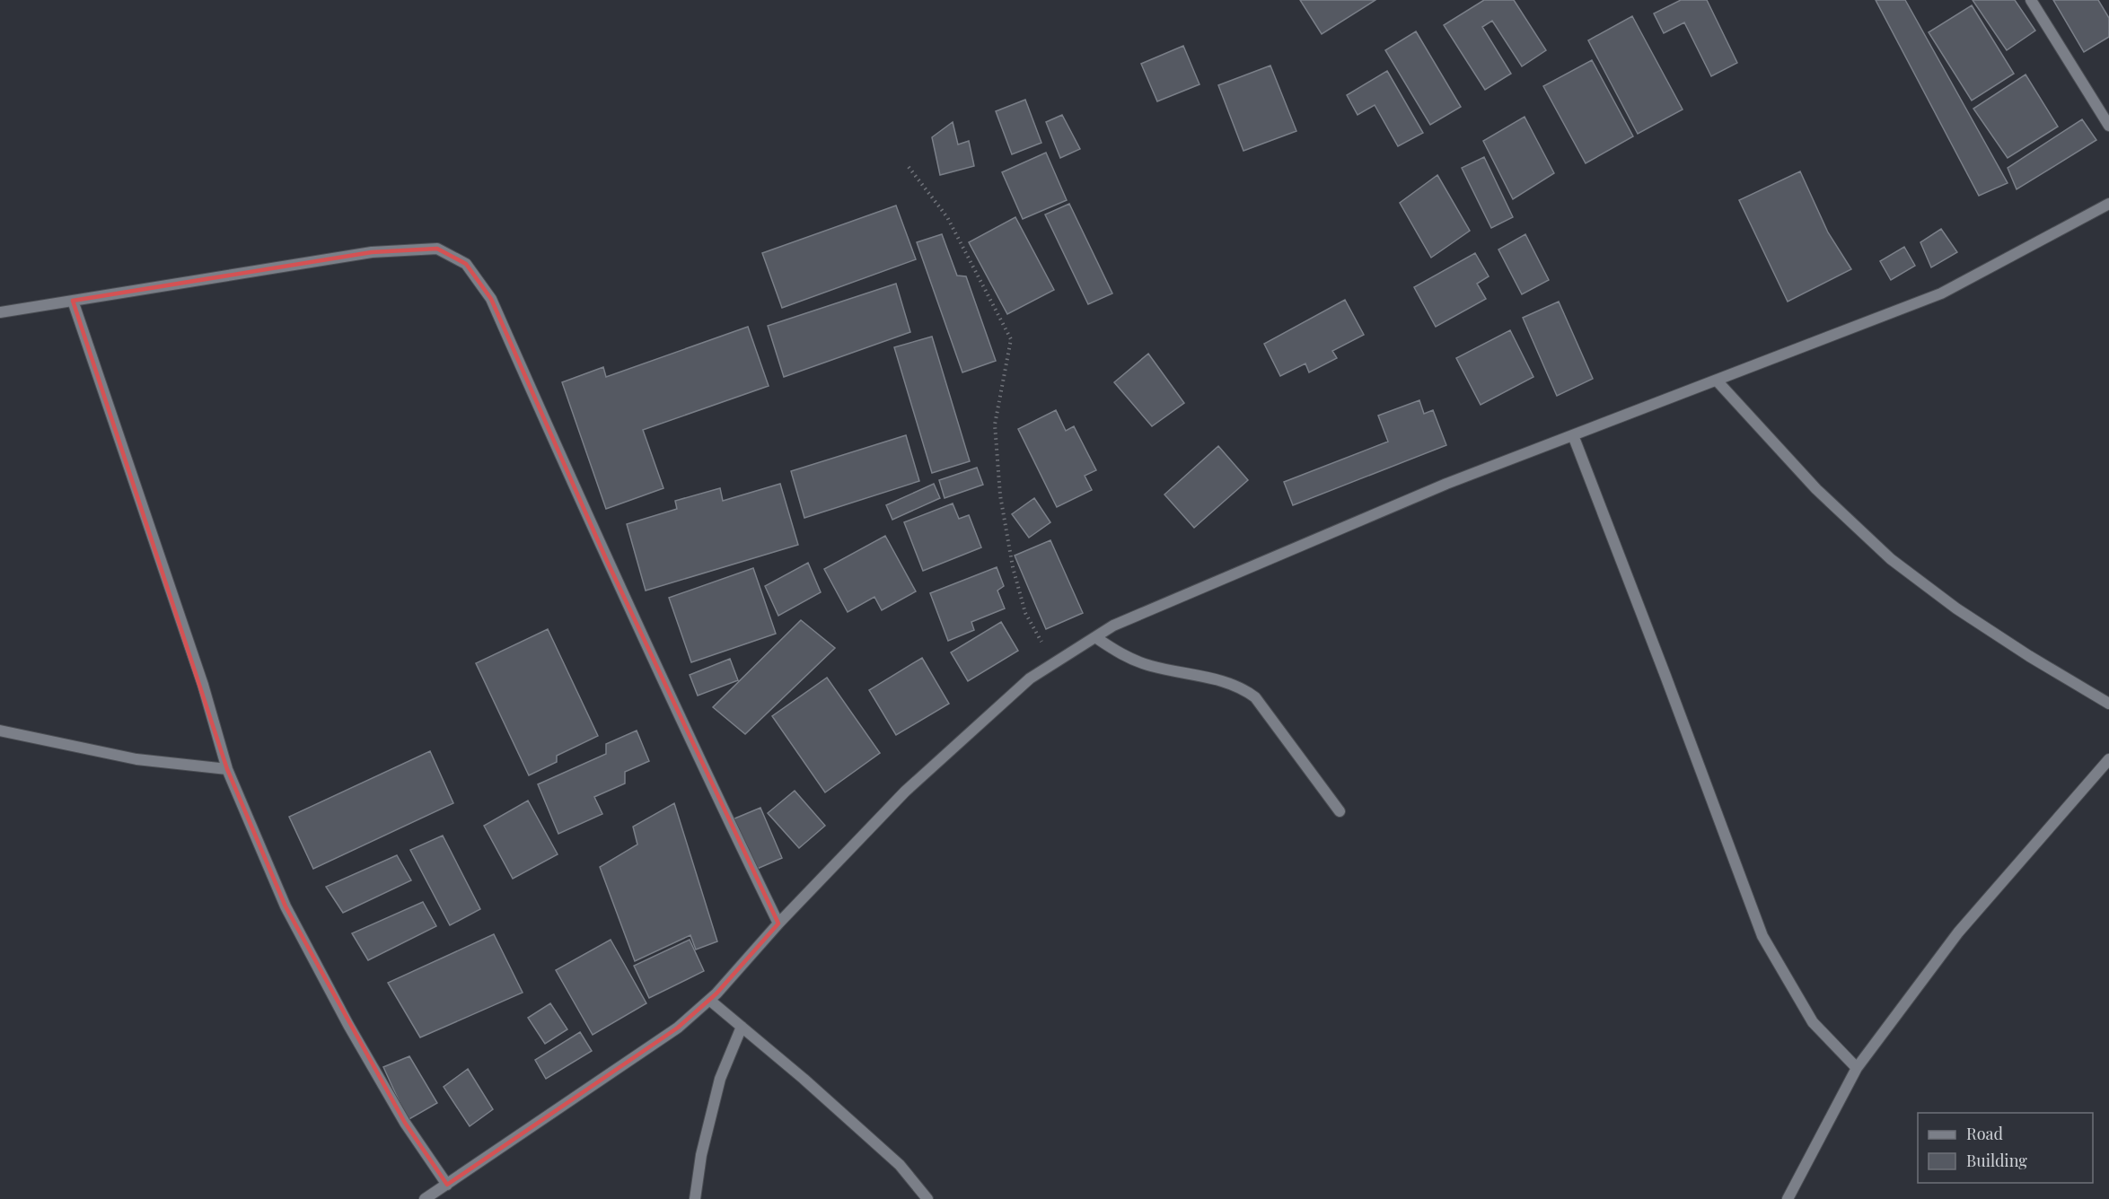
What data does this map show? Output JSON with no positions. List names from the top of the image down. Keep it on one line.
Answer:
{"legend":["Road","Building"]}
